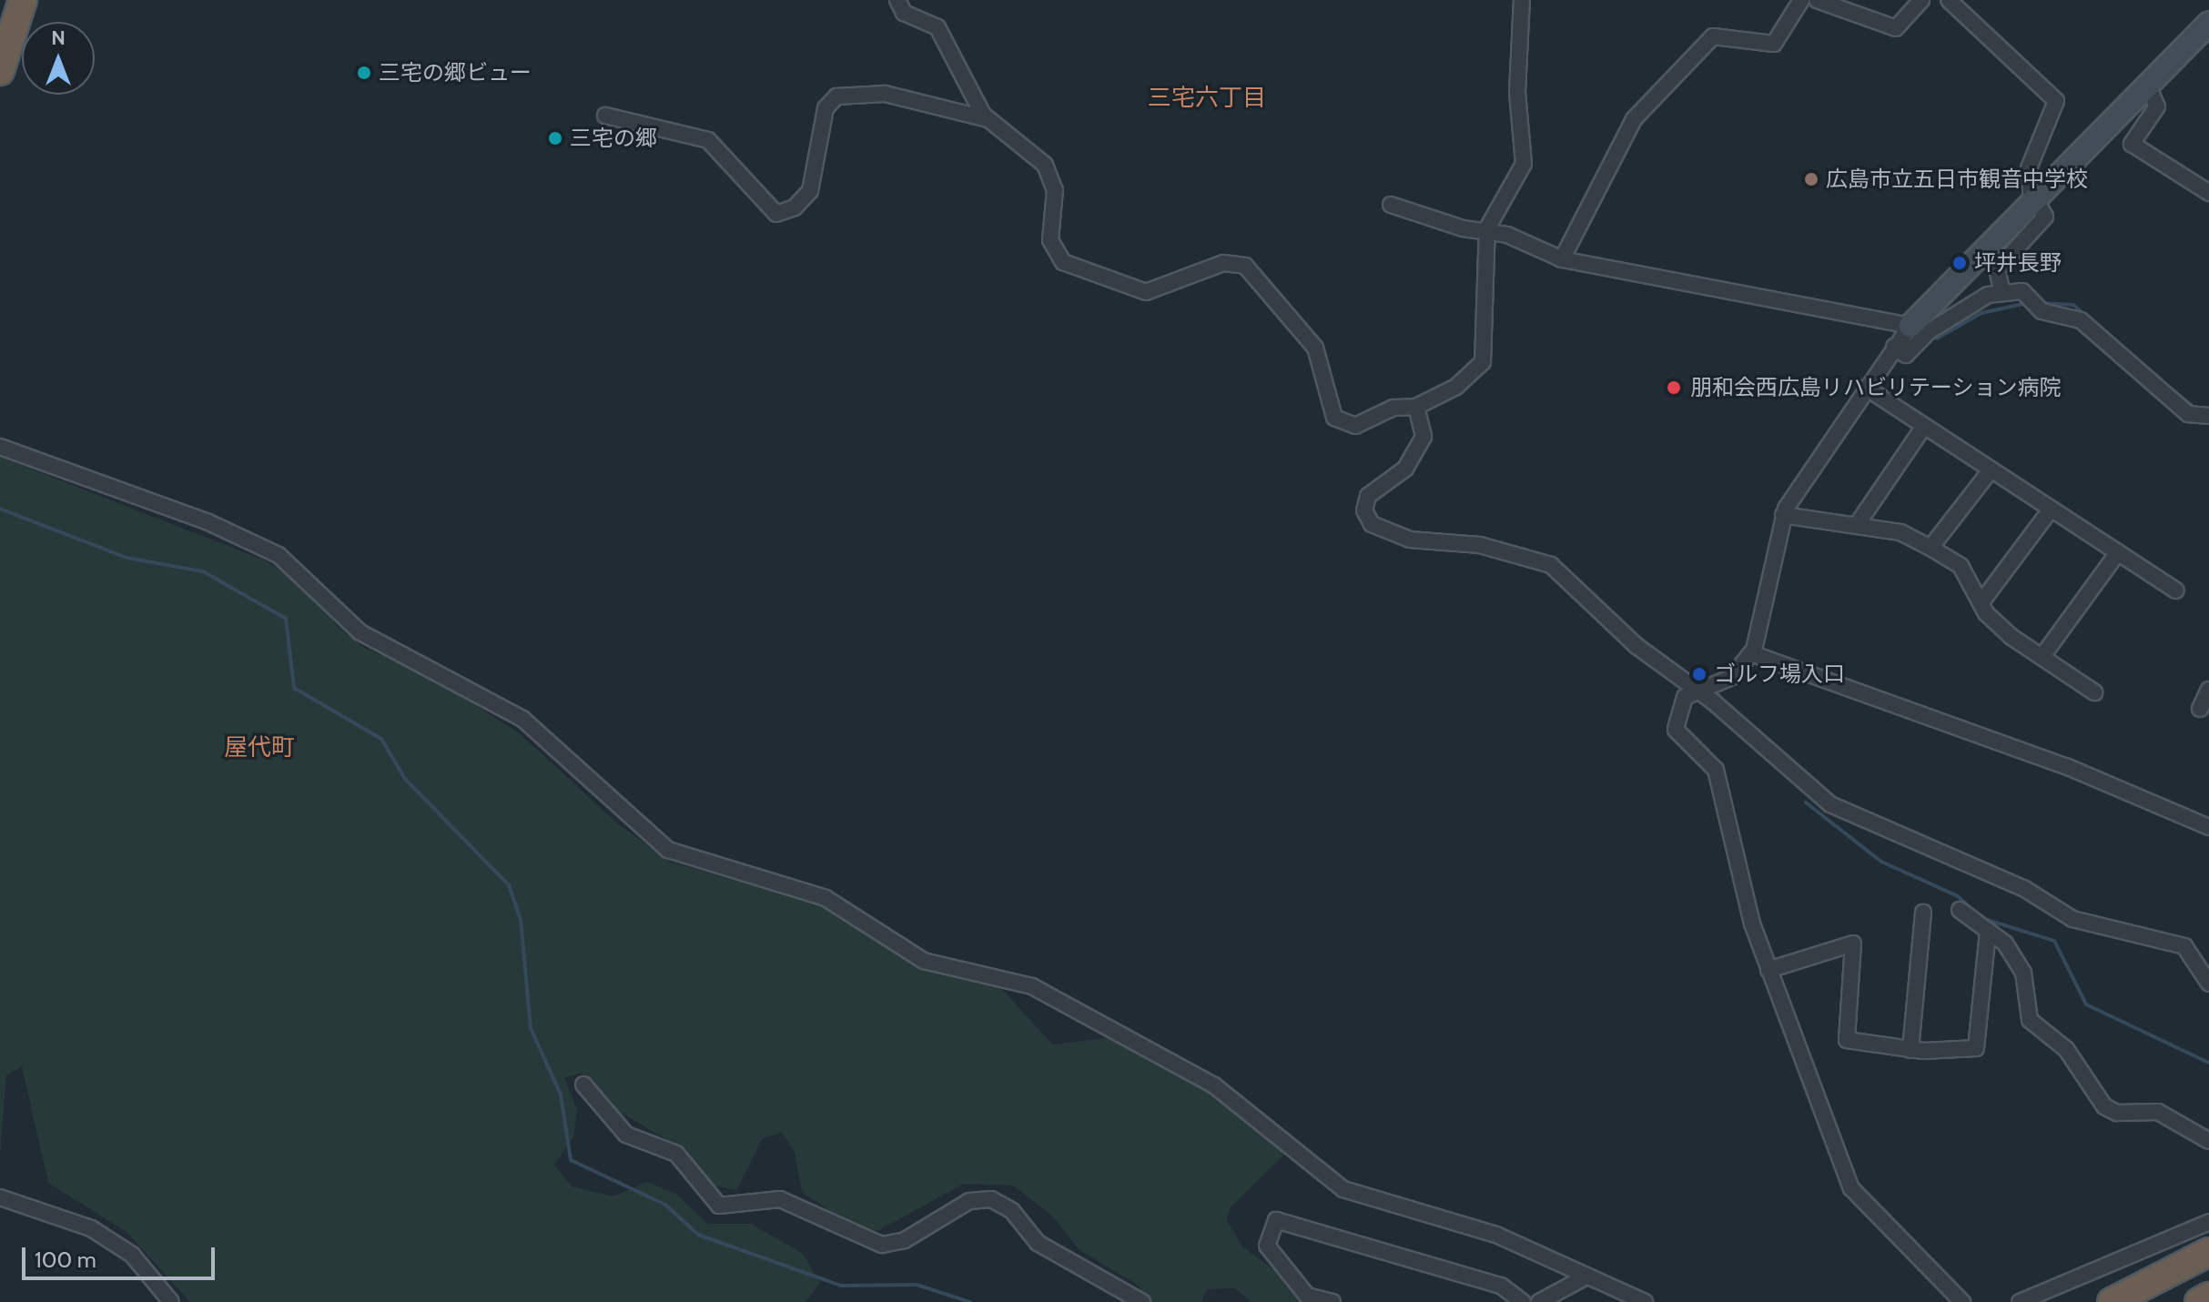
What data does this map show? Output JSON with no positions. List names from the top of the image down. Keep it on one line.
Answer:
{"districts":["三宅六丁目","屋代町"],"places":["三宅の郷ビュー","三宅の郷","広島市立五日市観音中学校","坪井長野","朋和会西広島リハビリテーション病院","ゴルフ場入口"],"scale_bar":"100 m","north":"top"}
